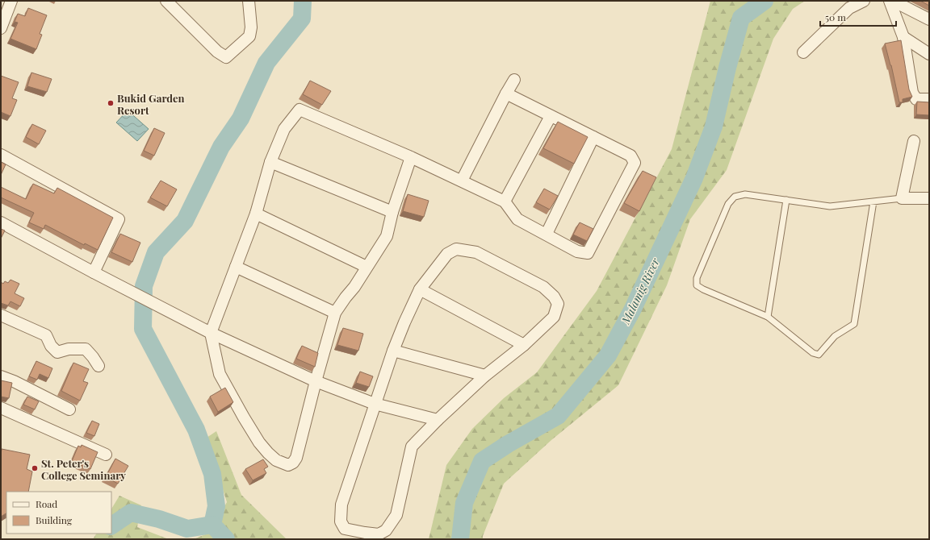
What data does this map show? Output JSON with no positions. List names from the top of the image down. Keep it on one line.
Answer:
{"water":["Malamig River"],"places":["Bukid Garden Resort","St. Peter's College Seminary"],"legend":["Road","Building"],"scale_bar":"50 m"}
